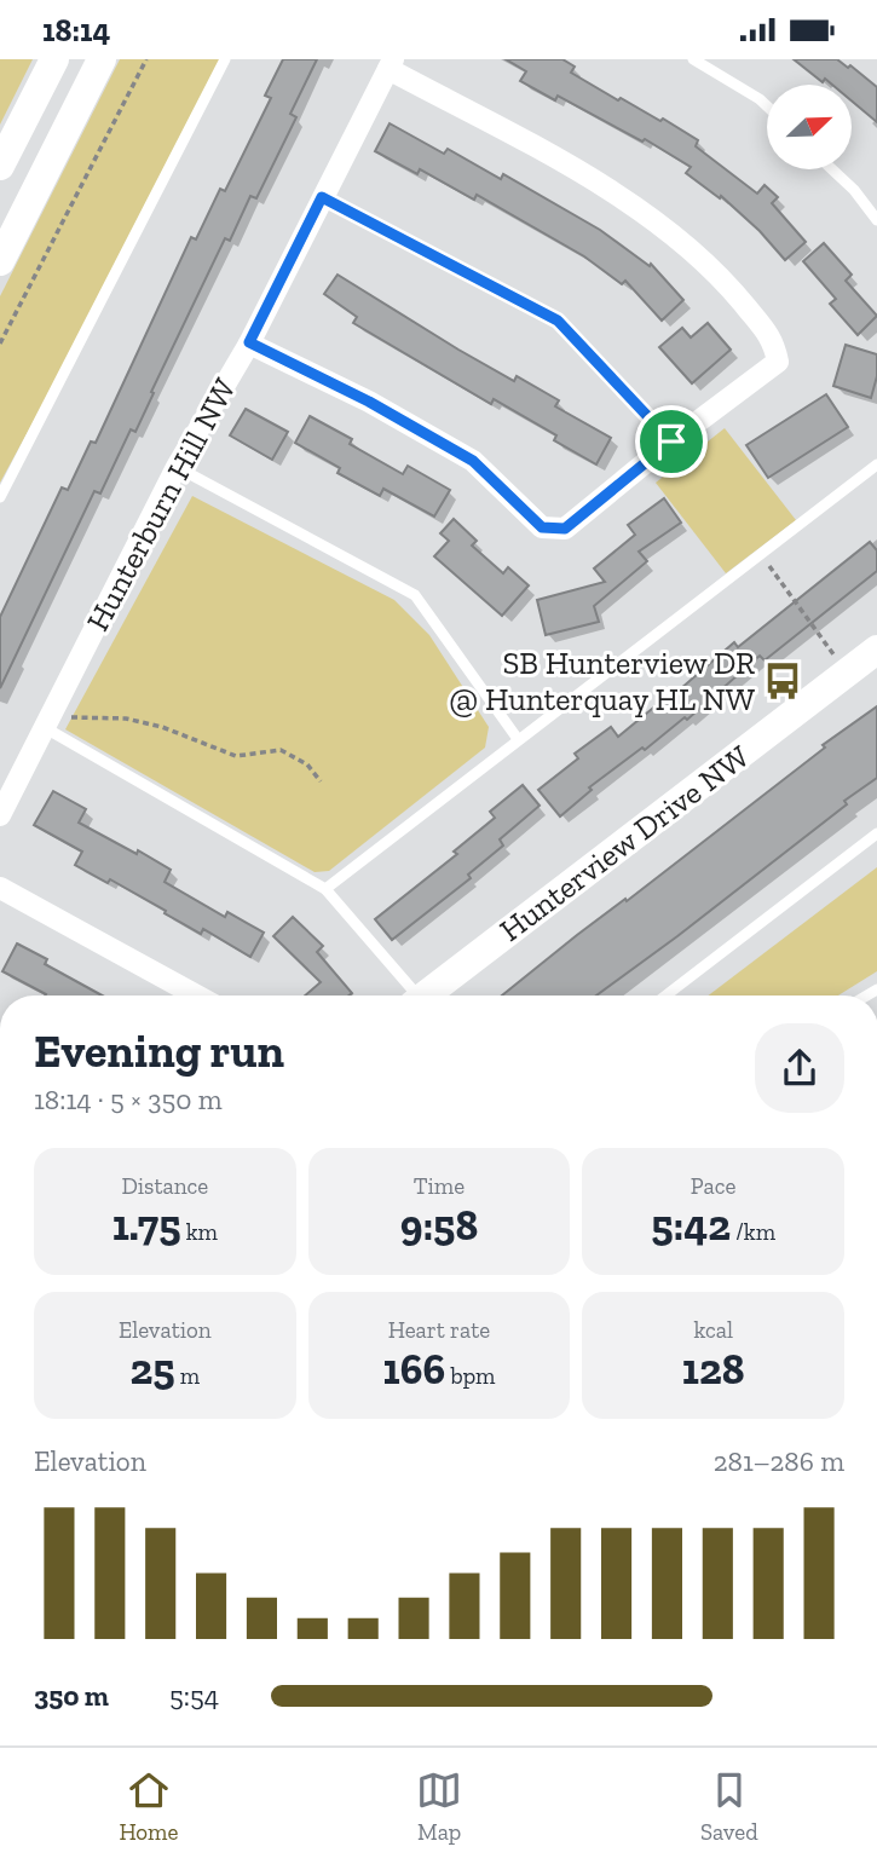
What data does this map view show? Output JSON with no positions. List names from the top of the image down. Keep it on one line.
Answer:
{"streets":{"street":["Hunterburn Hill NW","Hunterview Drive NW"]},"places":{"bus stop":["SB Hunterview DR @ Hunterquay HL NW"]},"north":"top right","page":{"status":"18:14","heading":["Evening run","18:14 · 5 × 350 m"],"stats":[["Distance","1.75 km"],["Time","9:58"],["Pace","5:42 /km"],["Elevation","25 m"],["Heart rate","166 bpm"],["kcal","128"]],"chart":["Elevation","281–286 m"],"list":[{"name":"350 m","note":"5:54"}],"tabs":["Home","Map","Saved"]}}
